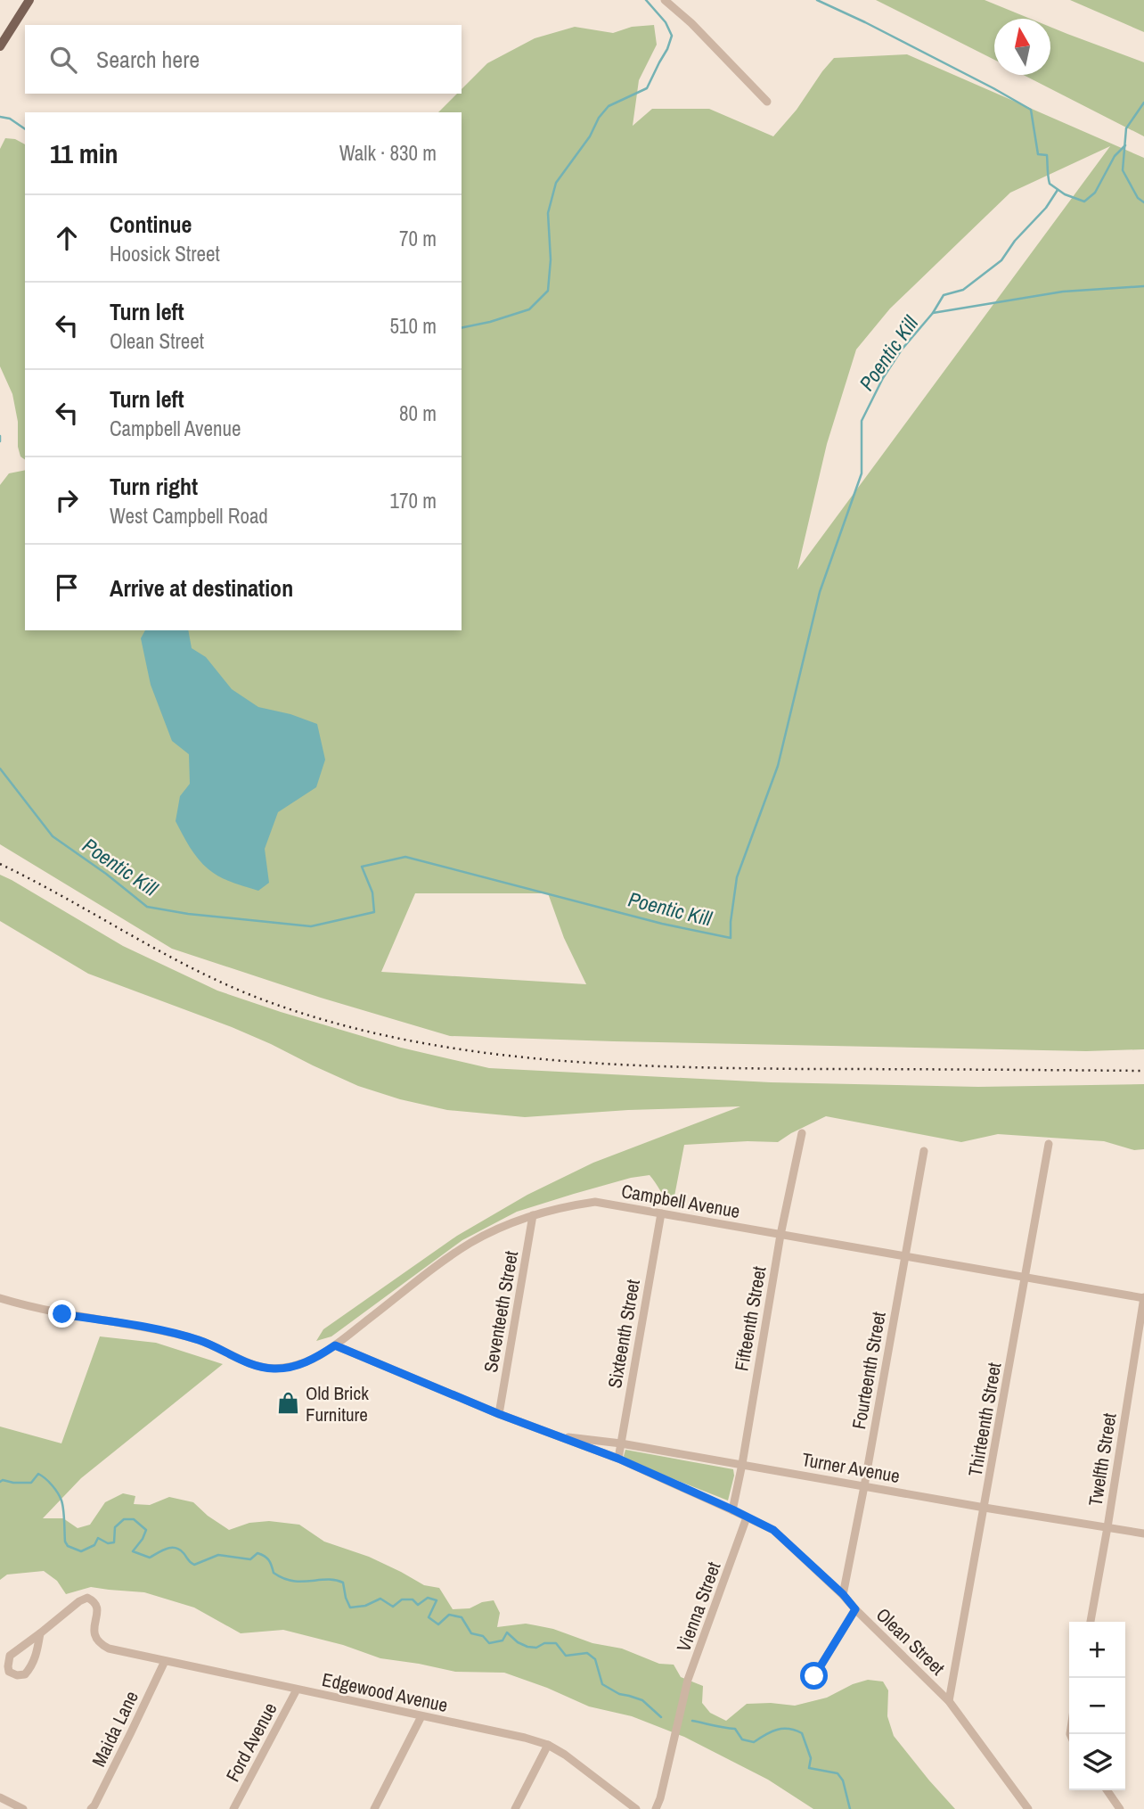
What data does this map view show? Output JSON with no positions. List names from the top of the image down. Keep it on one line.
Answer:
{"streets":{"street":["Campbell Avenue","Seventeeth Street","Fifteenth Street","Sixteenth Street","Fourteenth Street","Thirteenth Street","Twelfth Street","Turner Avenue","Vienna Street","Olean Street","Edgewood Avenue","Maida Lane","Ford Avenue"]},"crossings":[["Campbell Avenue","Seventeeth Street"],["Campbell Avenue","Fifteenth Street"],["Campbell Avenue","Sixteenth Street"],["Campbell Avenue","Fourteenth Street"],["Campbell Avenue","Thirteenth Street"],["Campbell Avenue","Twelfth Street"],["Campbell Avenue","Olean Street"],["Seventeeth Street","Olean Street"],["Fifteenth Street","Turner Avenue"],["Fifteenth Street","Olean Street"],["Sixteenth Street","Turner Avenue"],["Sixteenth Street","Olean Street"],["Fourteenth Street","Turner Avenue"],["Fourteenth Street","Olean Street"],["Thirteenth Street","Turner Avenue"],["Thirteenth Street","Olean Street"],["Twelfth Street","Turner Avenue"],["Turner Avenue","Olean Street"],["Vienna Street","Olean Street"],["Edgewood Avenue","Maida Lane"],["Edgewood Avenue","Ford Avenue"]],"water":["Poentic Kill"],"places":{"shop":["Old Brick Furniture"]},"north":"top","page":{"search":"Search here","heading":["11 min","Walk · 830 m"],"list":[["Continue","Hoosick Street","70 m"],["Turn left","Olean Street","510 m"],["Turn left","Campbell Avenue","80 m"],["Turn right","West Campbell Road","170 m"],"Arrive at destination"],"map_buttons":["+","−"]}}
